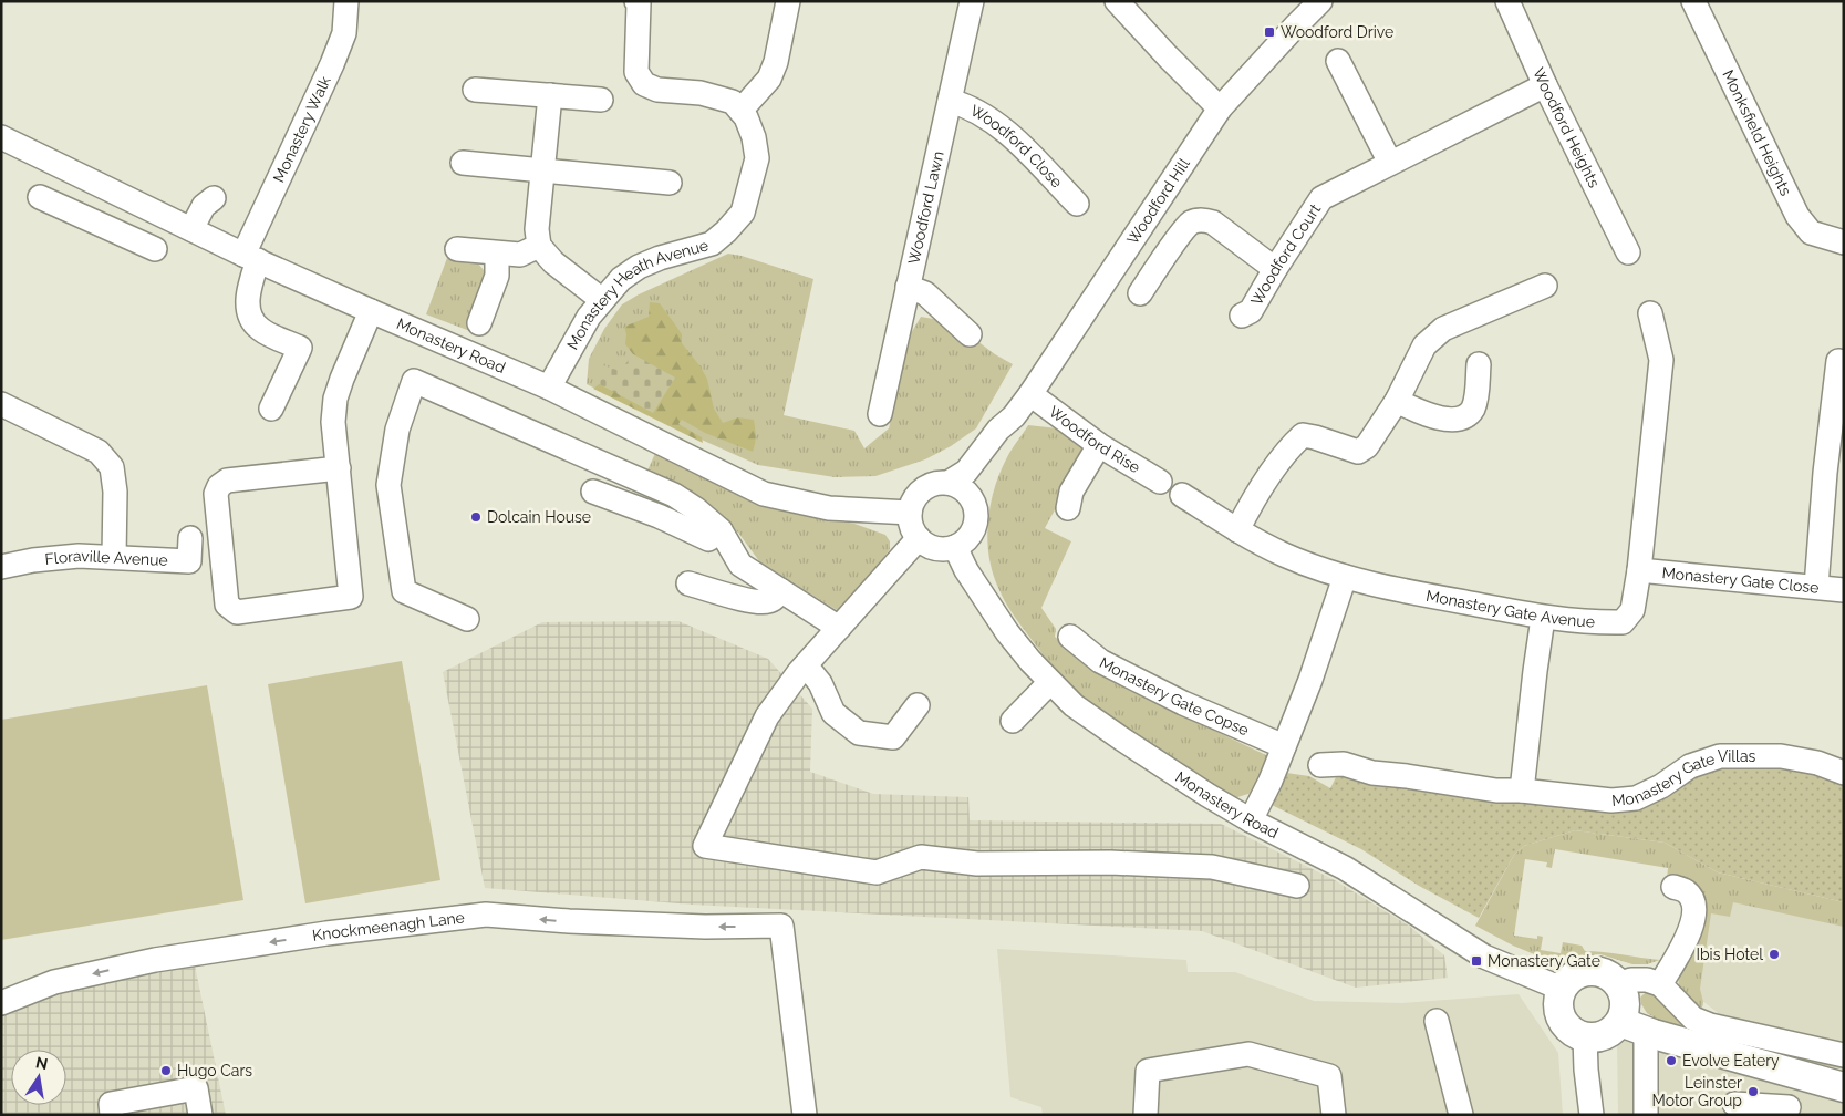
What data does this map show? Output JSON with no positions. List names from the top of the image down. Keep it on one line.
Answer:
{"streets":{"street":["Woodford Heights","Monastery Walk","Monksfield Heights","Woodford Close","Woodford Hill","Woodford Lawn","Woodford Court","Monastery Heath Avenue","Monastery Road","Woodford Rise","Floraville Avenue","Monastery Gate Close","Monastery Gate Avenue","Monastery Gate Copse","Monastery Gate Villas","Knockmeenagh Lane"]},"crossings":[["Woodford Heights","Woodford Court"],["Monastery Walk","Monastery Road"],["Woodford Close","Woodford Lawn"],["Woodford Hill","Monastery Road"],["Woodford Hill","Woodford Rise"],["Monastery Heath Avenue","Monastery Road"],["Monastery Gate Close","Monastery Gate Avenue"]],"one_way":["Knockmeenagh Lane"],"places":{"transit":["Woodford Drive","Monastery Gate"],"other":["Dolcain House","Ibis Hotel","Evolve Eatery","Hugo Cars","Leinster Motor Group"]},"north":"top"}
